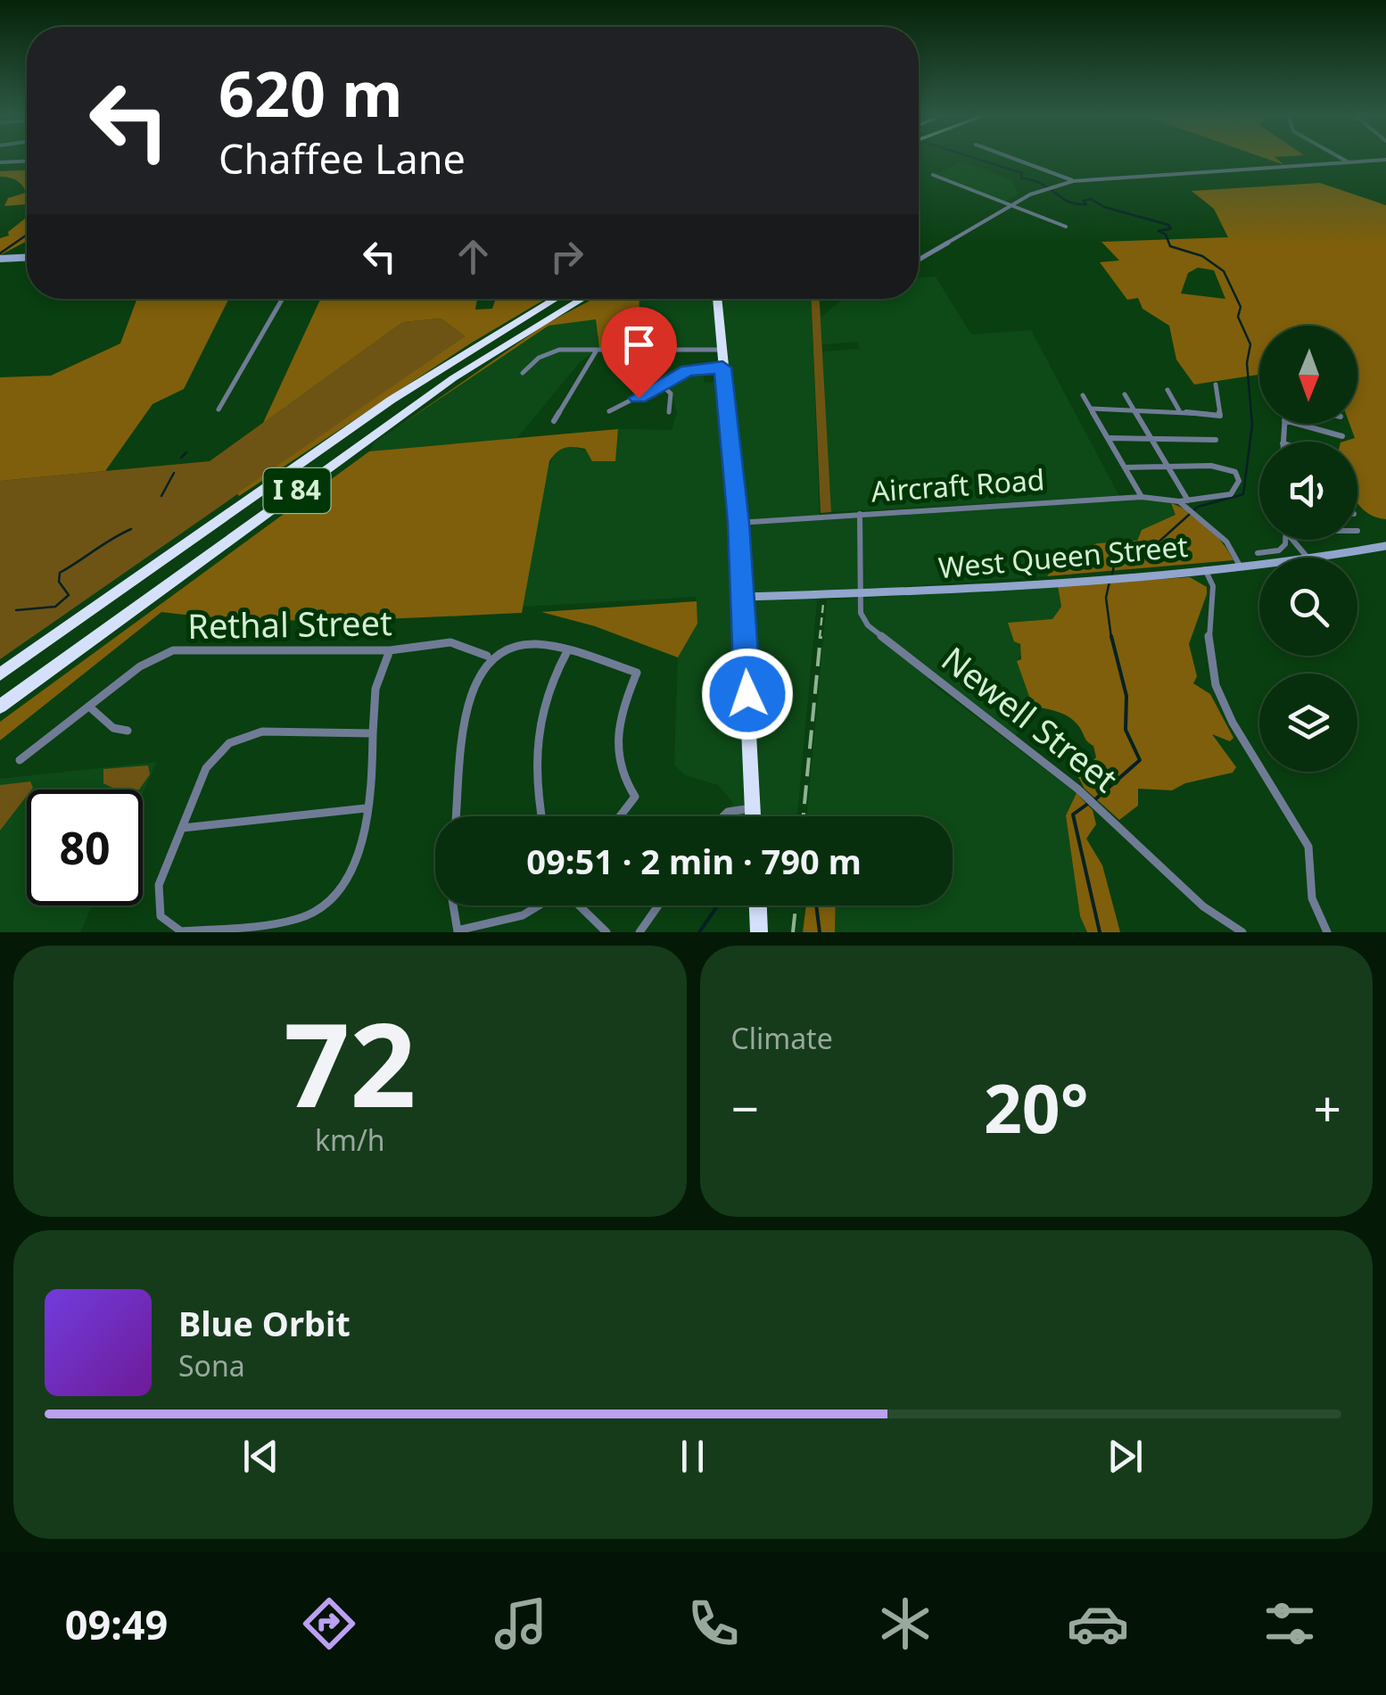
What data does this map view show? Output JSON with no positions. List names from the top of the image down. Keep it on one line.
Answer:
{"streets":{"highway":["I 84"],"street":["Aircraft Road","West Queen Street","Rethal Street","Newell Street"]},"crossings":[["Aircraft Road","West Queen Street"],["Aircraft Road","Newell Street"],["West Queen Street","Newell Street"]],"north":"bottom","page":{"turn":["620 m","Chaffee Lane"],"limit":"80","trip":"09:51 · 2 min · 790 m","tile":[["72","km/h"],"Climate"],"heat":["−","20°","+"],"song":["Blue Orbit","Sona"],"tabs":"09:49"}}
